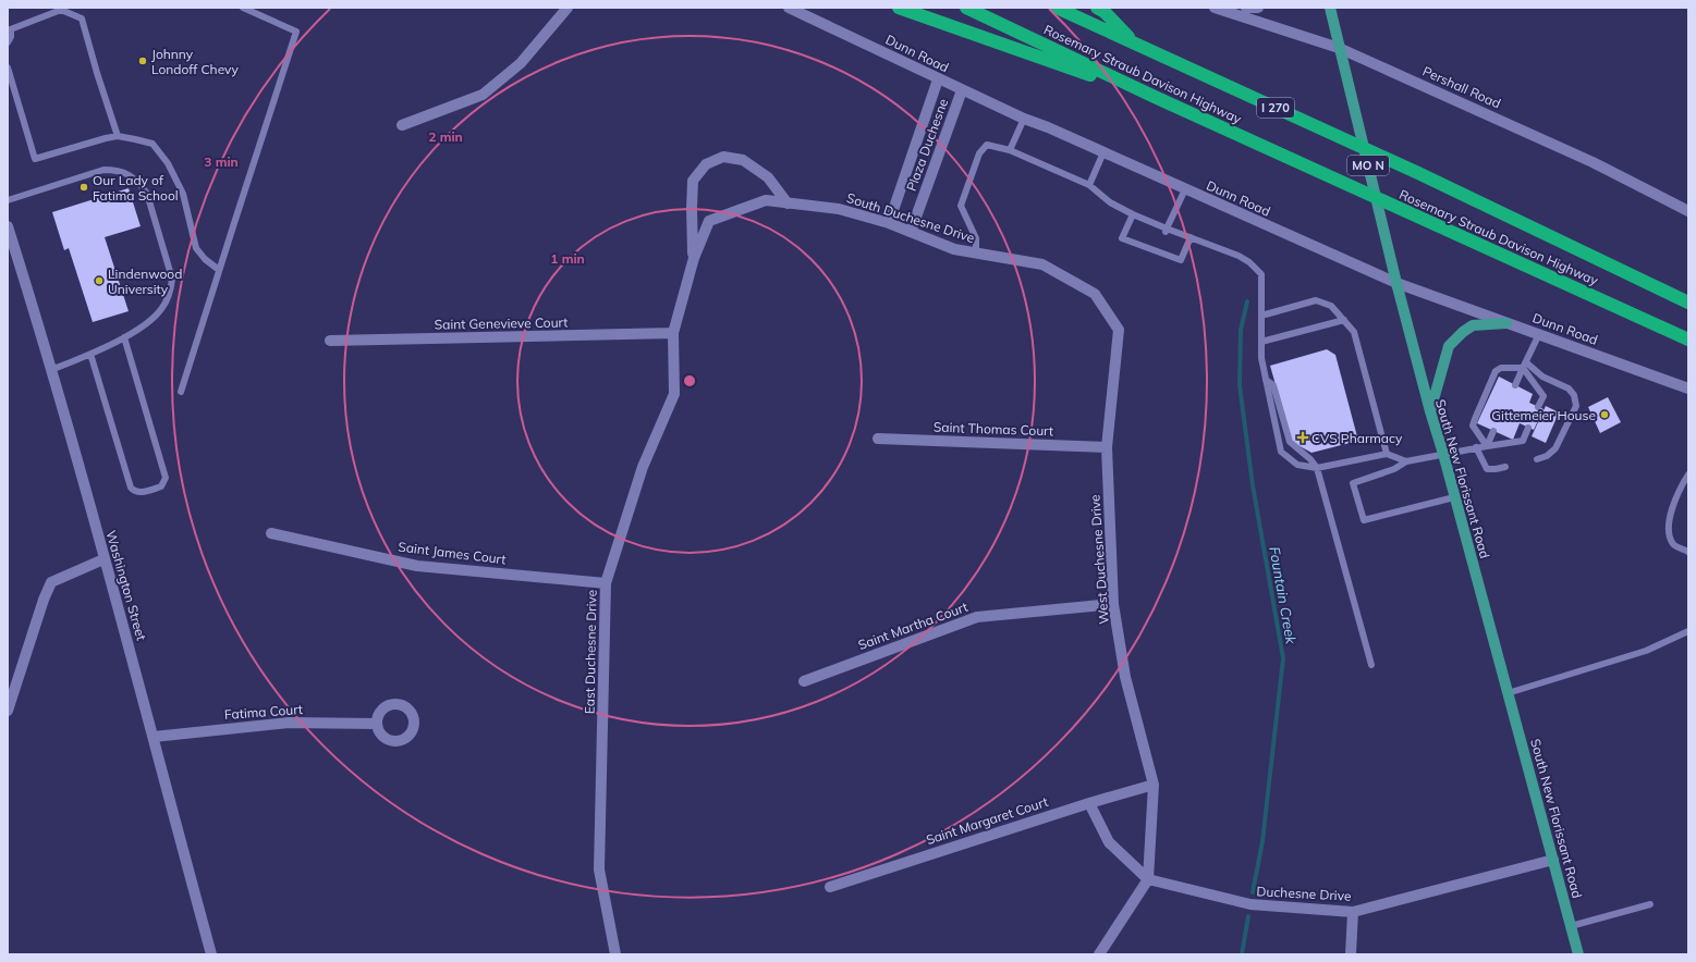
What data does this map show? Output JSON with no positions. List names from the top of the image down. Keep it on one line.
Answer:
{"streets":{"highway":["Rosemary Straub Davison Highway","I 270"],"main road":["MO N","South New Florissant Road"],"street":["Dunn Road","Pershall Road","Plaza Duchesne","South Duchesne Drive","Saint Genevieve Court","Saint Thomas Court","Saint James Court","West Duchesne Drive","Washington Street","Saint Martha Court","East Duchesne Drive","Fatima Court","Saint Margaret Court","Duchesne Drive"]},"crossings":[["Dunn Road","Plaza Duchesne"],["Dunn Road","South New Florissant Road"],["Pershall Road","South New Florissant Road"],["Plaza Duchesne","South Duchesne Drive"],["South Duchesne Drive","West Duchesne Drive"],["South Duchesne Drive","East Duchesne Drive"],["Saint Genevieve Court","East Duchesne Drive"],["Saint Thomas Court","West Duchesne Drive"],["South New Florissant Road","Duchesne Drive"],["Saint James Court","East Duchesne Drive"],["West Duchesne Drive","Saint Martha Court"],["West Duchesne Drive","Saint Margaret Court"],["West Duchesne Drive","Duchesne Drive"],["Washington Street","Fatima Court"],["Saint Margaret Court","Duchesne Drive"]],"water":["Fountain Creek"],"places":{"other":["Johnny Londoff Chevy","Our Lady of Fatima School","Lindenwood University","Gittemeier House"],"health":["CVS Pharmacy"]},"rings":["2 min","3 min","1 min"]}
